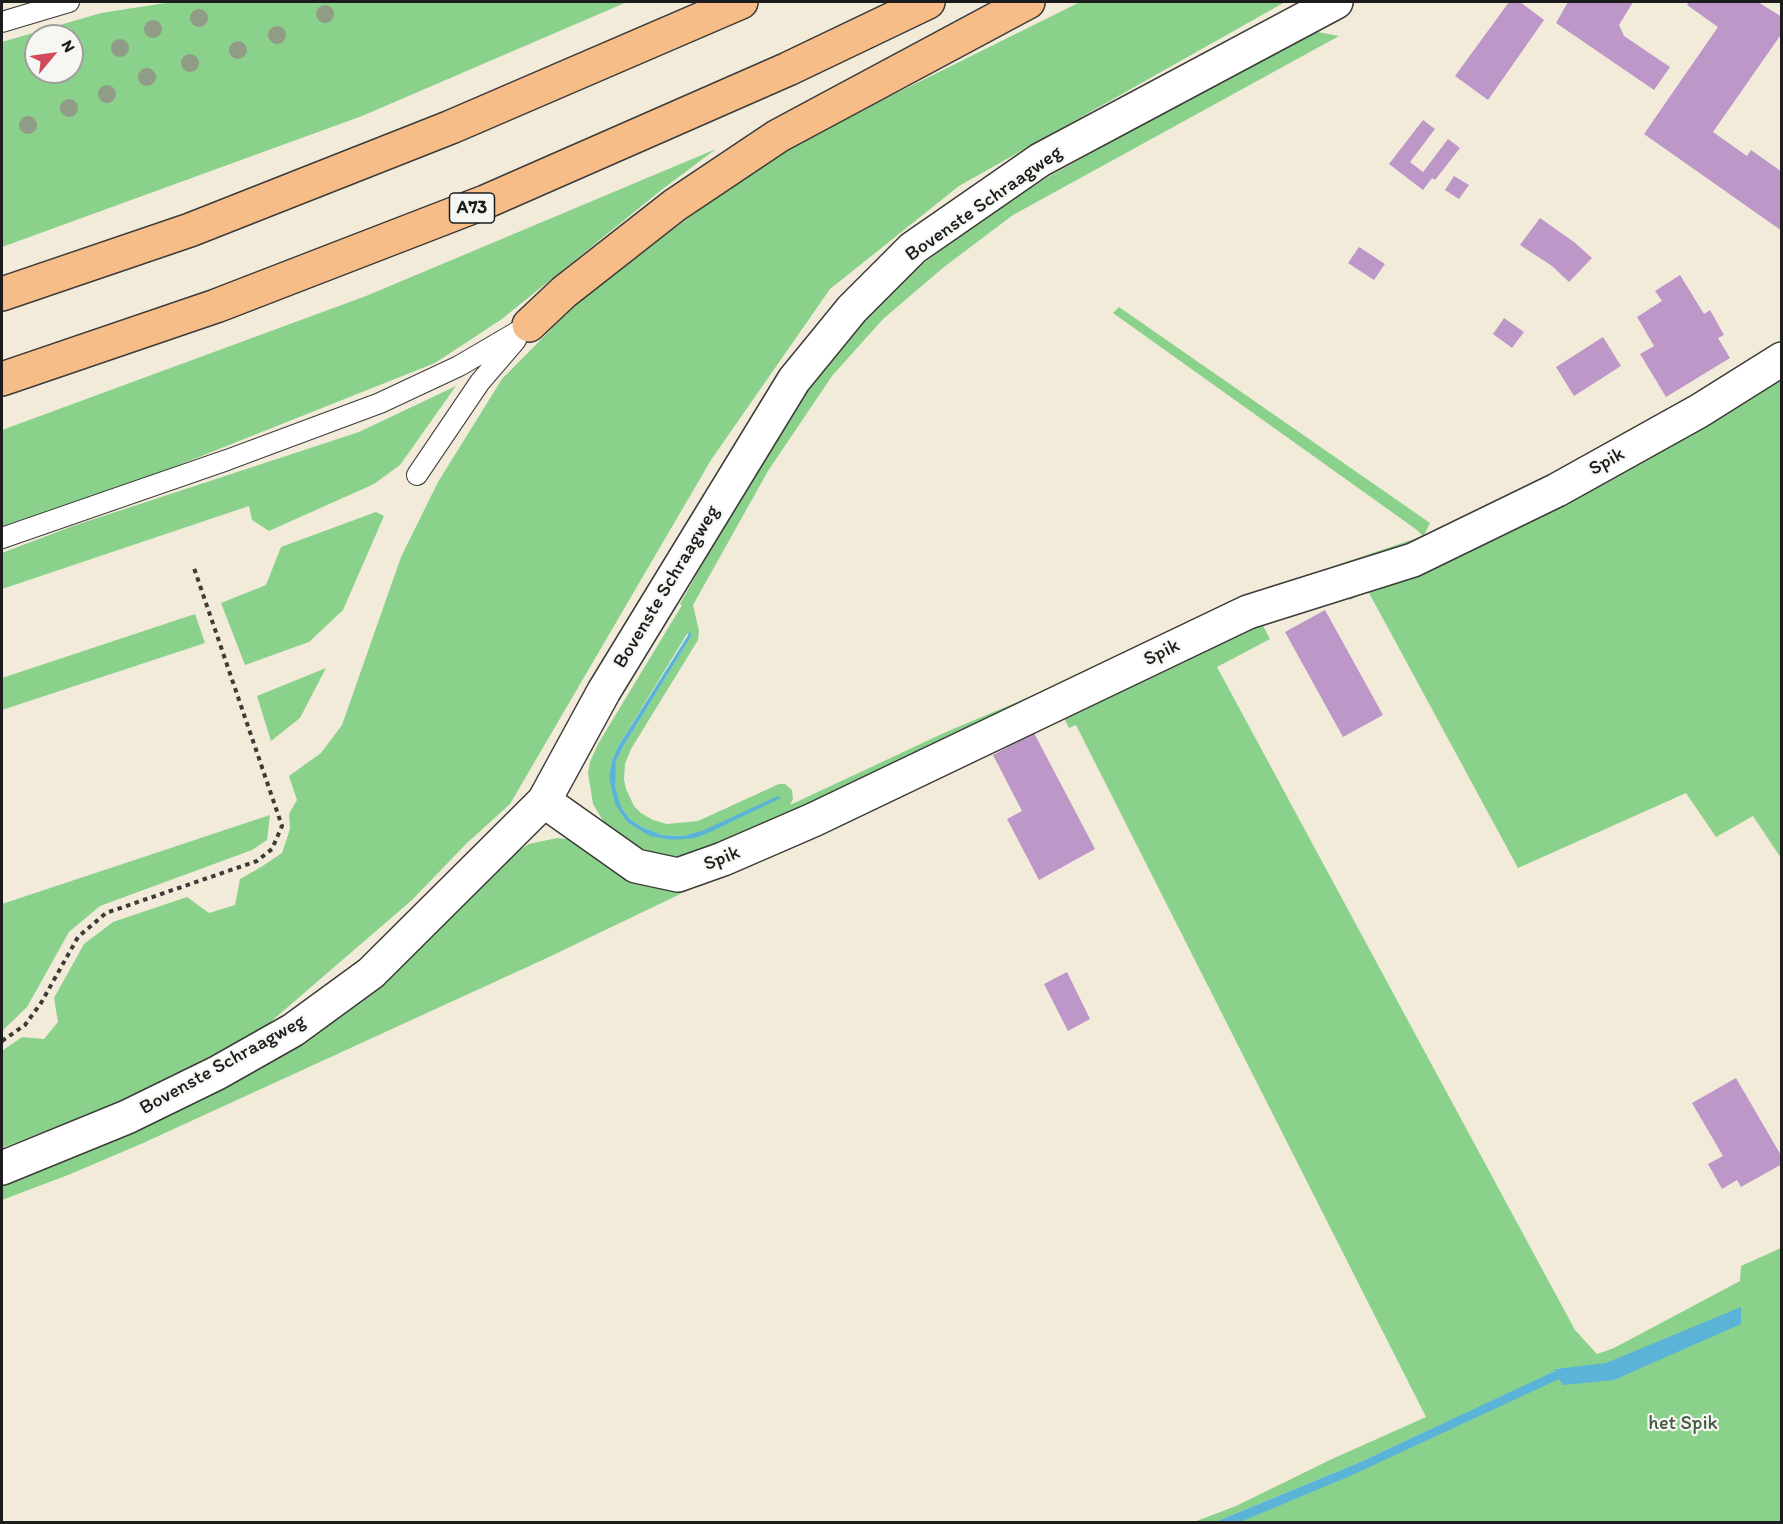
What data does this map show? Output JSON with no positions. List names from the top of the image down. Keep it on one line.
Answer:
{"streets":{"highway":["A73"],"street":["Bovenste Schraagweg","Spik"]},"crossings":[["Bovenste Schraagweg","Spik"]],"parks":["het Spik"],"north":"top right"}
